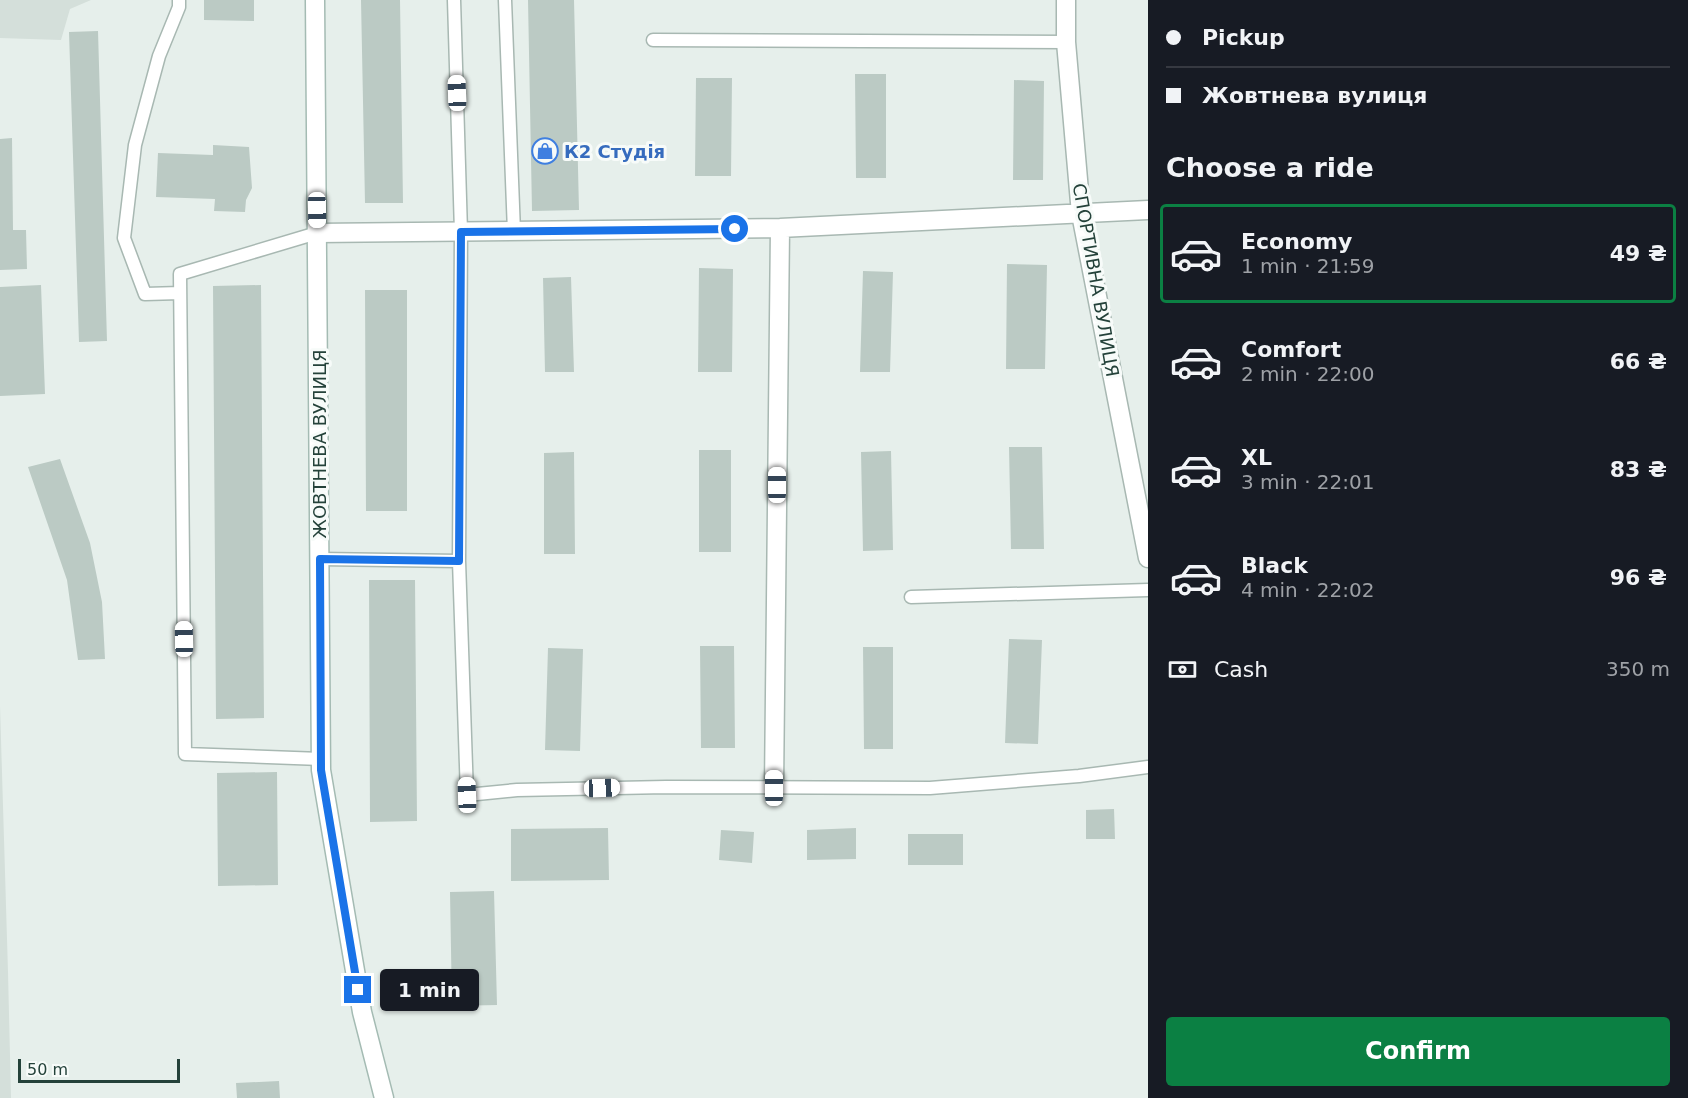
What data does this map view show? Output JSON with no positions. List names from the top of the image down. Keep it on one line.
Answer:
{"streets":{"street":["СПОРТИВНА ВУЛИЦЯ","ЖОВТНЕВА ВУЛИЦЯ"]},"places":{"shop":["К2 Студiя"]},"scale_bar":"50 m","page":{"banner":["Pickup","Жовтнева вулиця"],"heading":"Choose a ride","list":[{"name":"Economy","note":"1 min · 21:59","value":"49 ₴"},{"name":"Comfort","note":"2 min · 22:00","value":"66 ₴"},{"name":"XL","note":"3 min · 22:01","value":"83 ₴"},{"name":"Black","note":"4 min · 22:02","value":"96 ₴"}],"pay":["Cash","350 m"],"bubble":"1 min","buttons":"Confirm","scale":"50 m"}}
